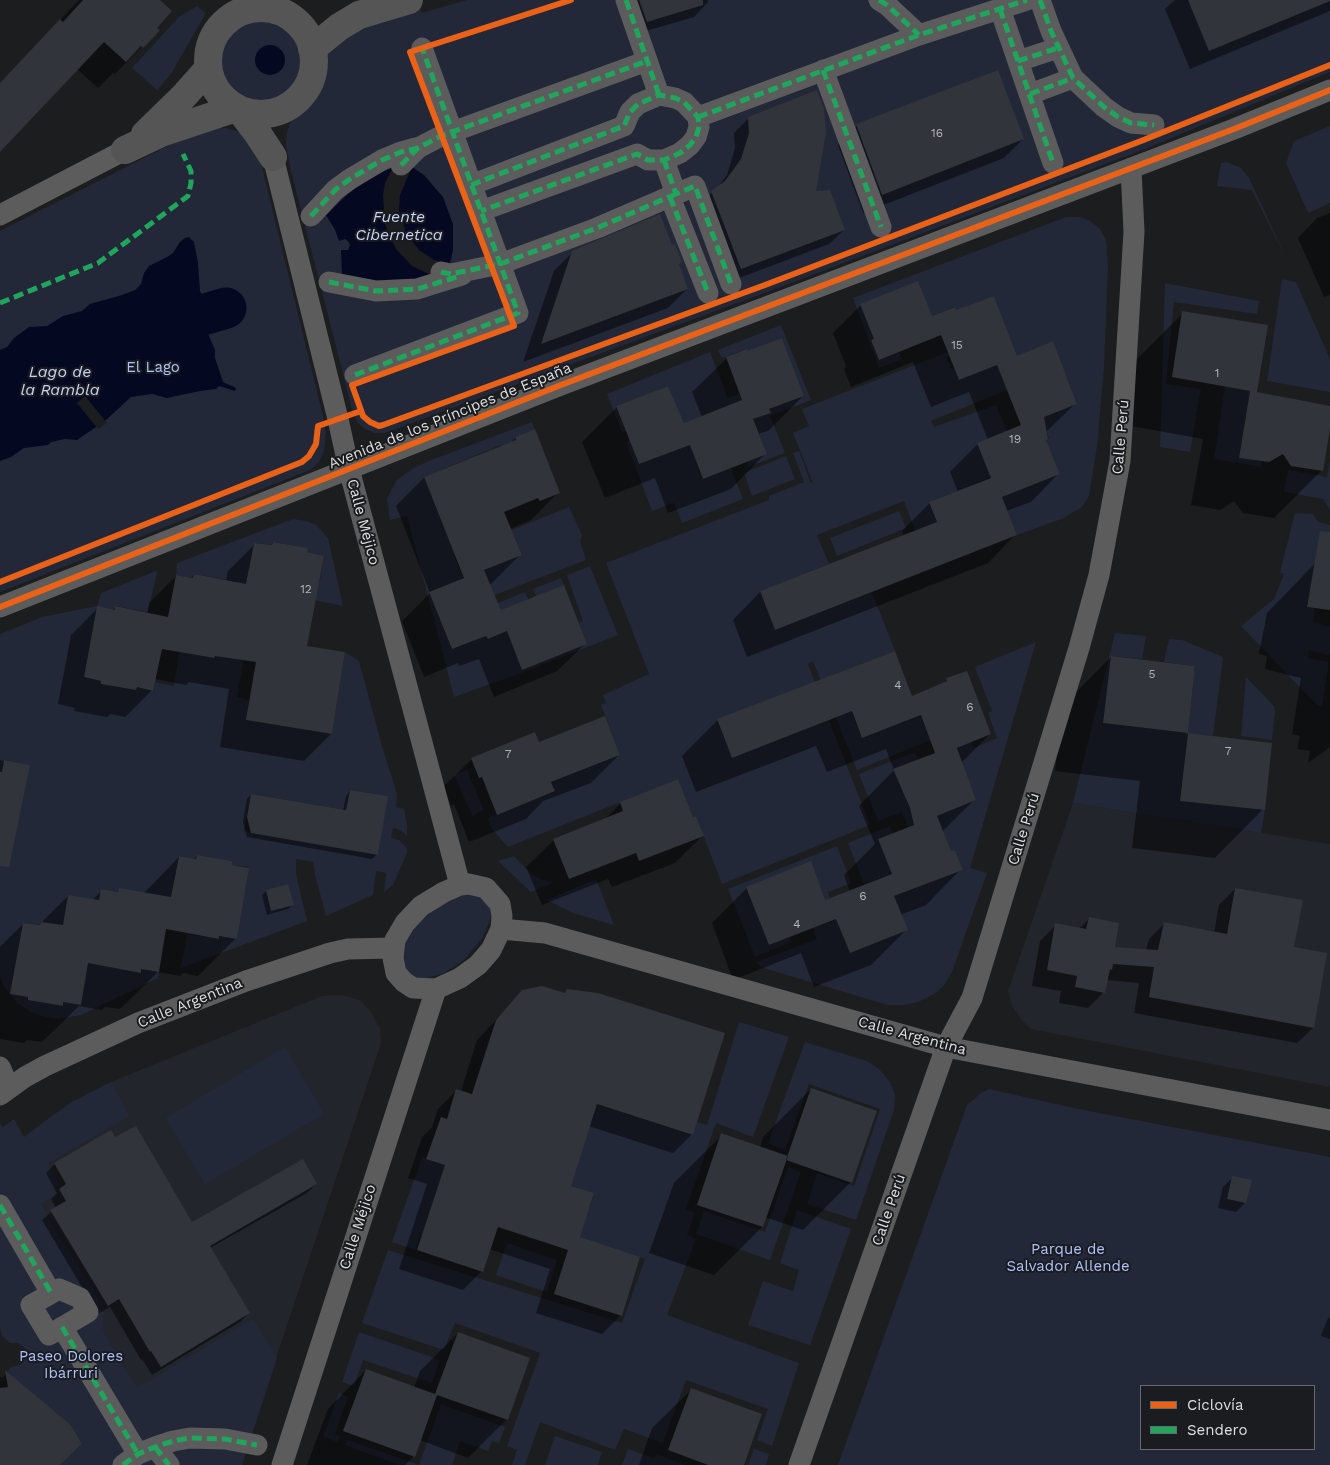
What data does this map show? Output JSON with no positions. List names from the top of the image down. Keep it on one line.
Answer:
{"streets":{"street":["Avenida de los Príncipes de España","Calle Perú","Calle Méjico","Calle Argentina"]},"crossings":[["Avenida de los Príncipes de España","Calle Perú"],["Avenida de los Príncipes de España","Calle Méjico"],["Calle Perú","Calle Argentina"],["Calle Méjico","Calle Argentina"]],"water":["Fuente Cibernetica","Lago de la Rambla"],"parks":["El Lago","Parque de Salvador Allende","Paseo Dolores Ibárruri"],"house_numbers":["16","15","1","19","12","5","4","6","7","7","6","4"],"legend":["Ciclovía","Sendero"]}
